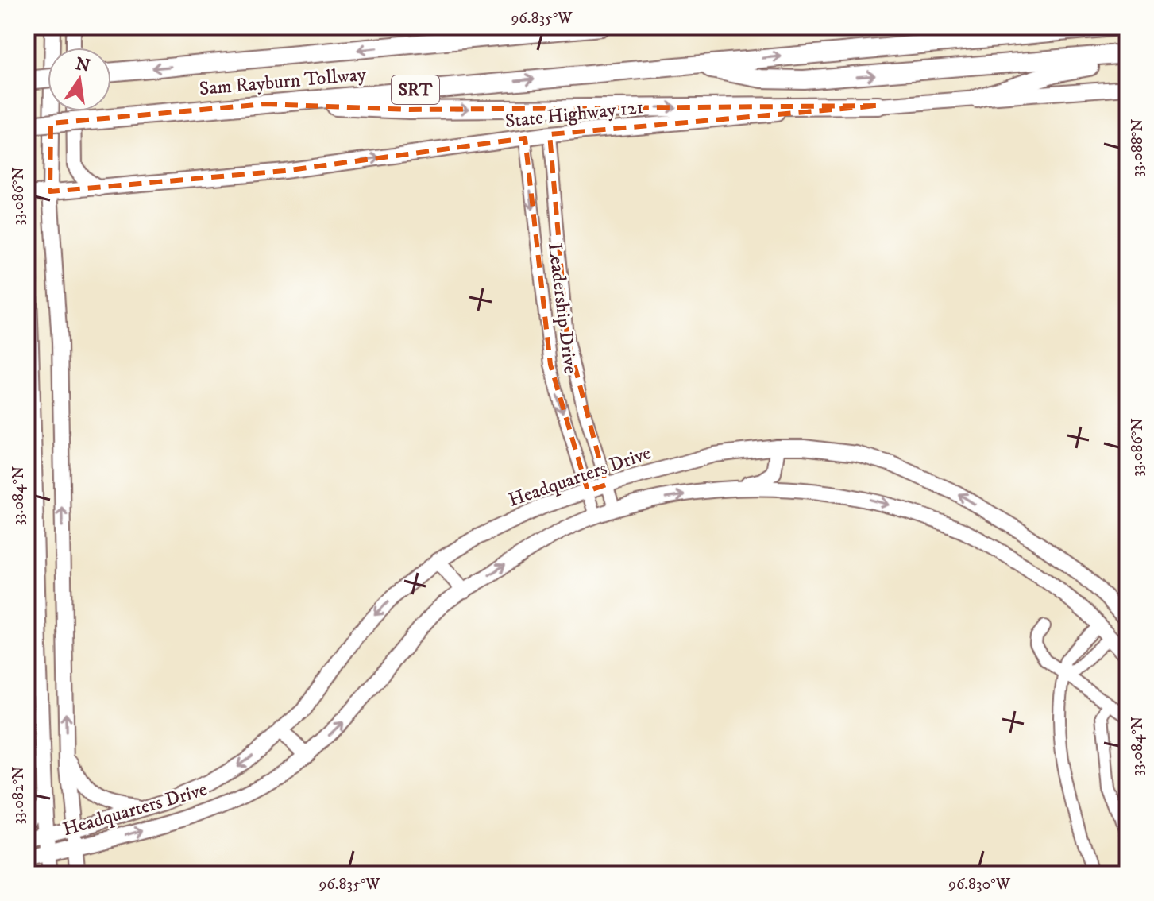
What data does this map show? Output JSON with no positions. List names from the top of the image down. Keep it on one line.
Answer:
{"streets":{"highway":["Sam Rayburn Tollway","SRT"],"main road":["State Highway 121","Headquarters Drive"],"street":["Leadership Drive"]},"crossings":[["State Highway 121","Leadership Drive"],["Leadership Drive","Headquarters Drive"]],"one_way":["State Highway 121"],"north":"top","coordinates":["96.835°W","33.088°N","33.086°N","33.084°N","33.082°N","96.830°W"]}
